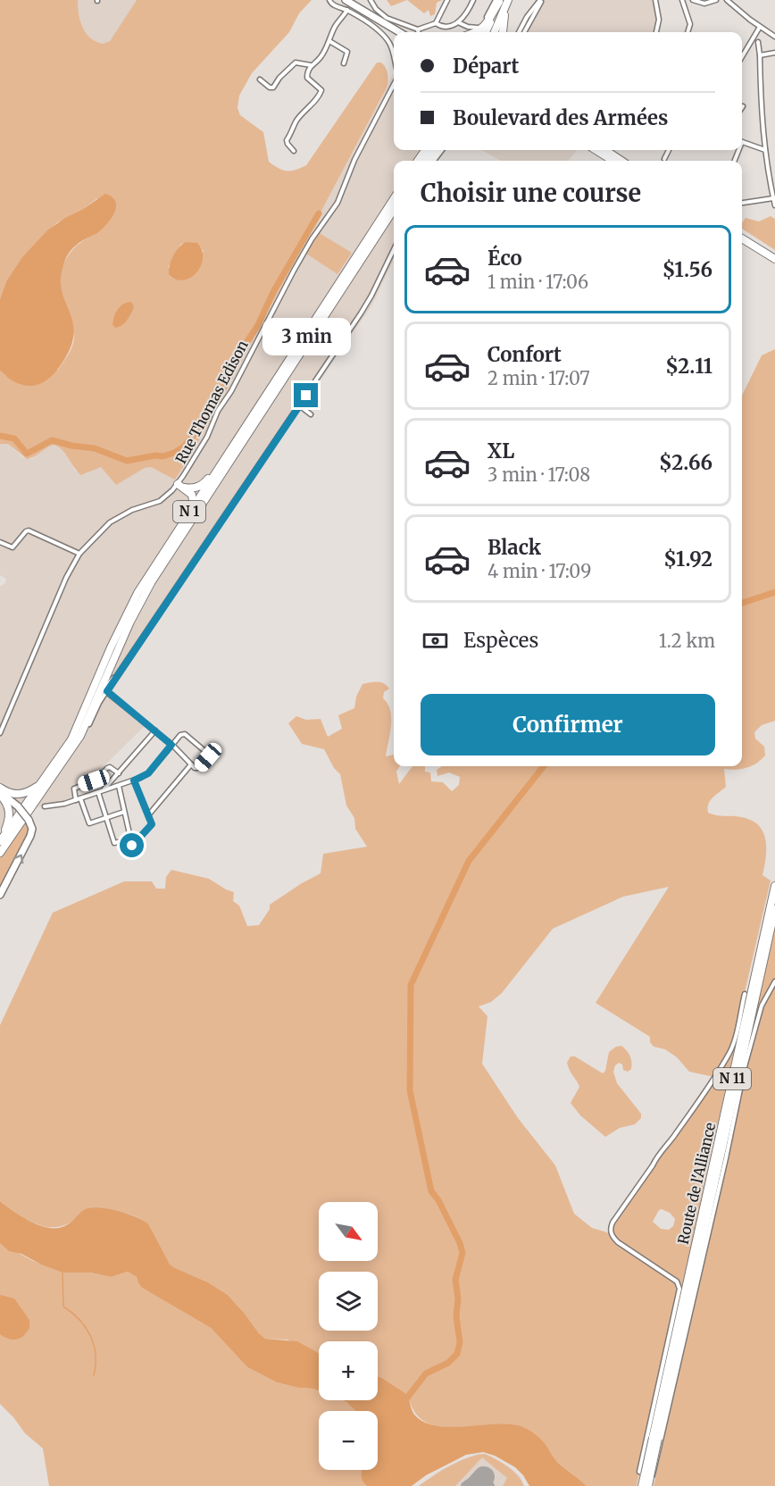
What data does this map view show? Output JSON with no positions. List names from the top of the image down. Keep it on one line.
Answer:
{"streets":{"highway":["N 1","N 11","Route de l'Alliance"],"street":["Rue Thomas Edison"]},"north":"bottom right","page":{"banner":["Départ","Boulevard des Armées"],"heading":"Choisir une course","list":[{"name":"Éco","note":"1 min · 17:06","value":"$1.56"},{"name":"Confort","note":"2 min · 17:07","value":"$2.11"},{"name":"XL","note":"3 min · 17:08","value":"$2.66"},{"name":"Black","note":"4 min · 17:09","value":"$1.92"}],"bubble":"3 min","pay":["Espèces","1.2 km"],"buttons":"Confirmer","map_buttons":["+","−"]}}
